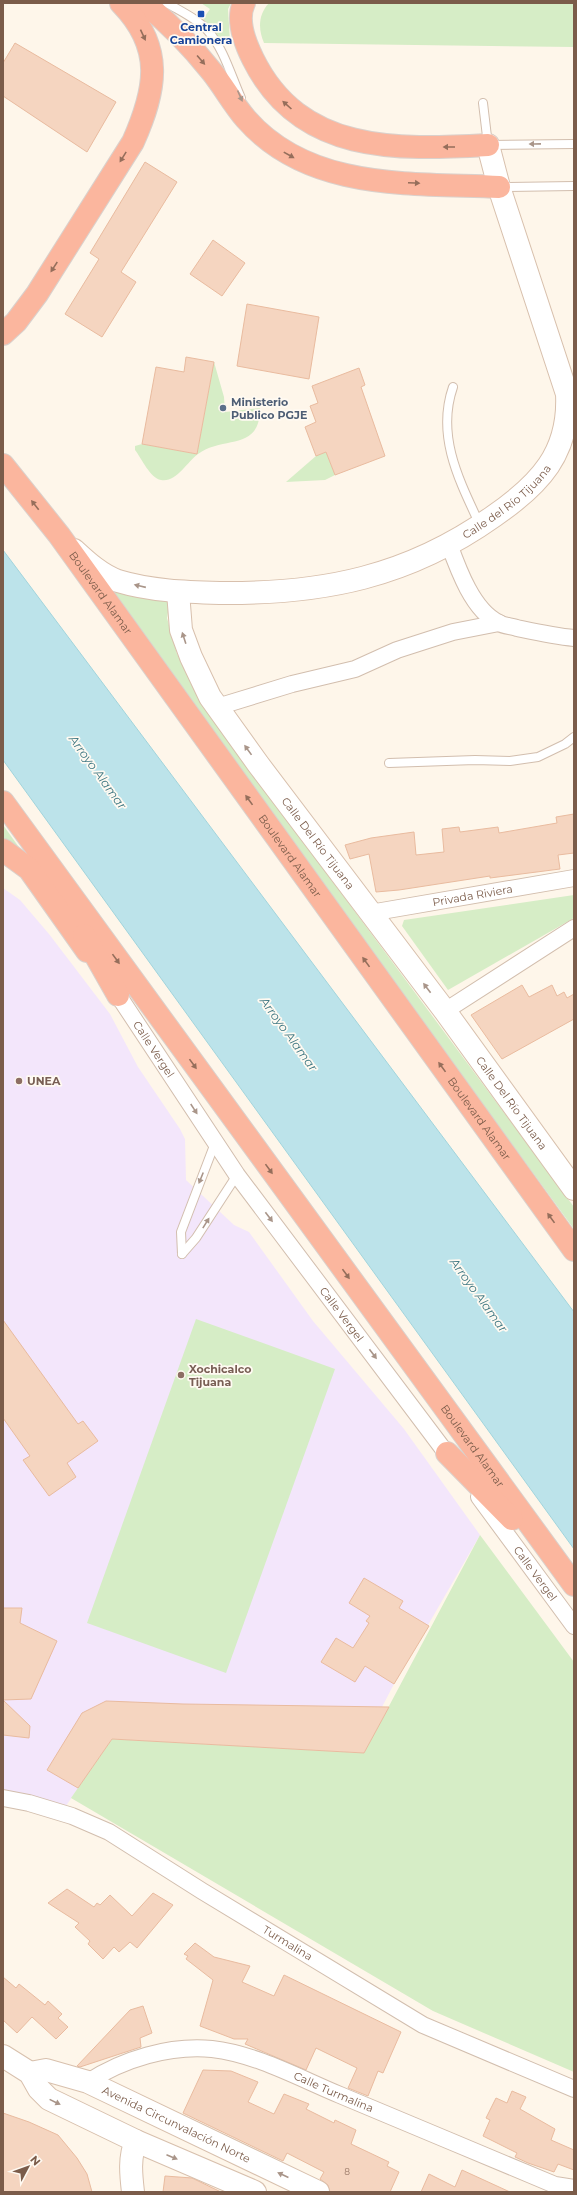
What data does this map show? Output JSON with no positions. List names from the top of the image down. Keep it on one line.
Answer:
{"streets":{"highway":["Boulevard Alamar"],"street":["Calle del Río Tijuana","Calle Del Río Tijuana","Privada Riviera","Calle Vergel","Turmalina","Calle Turmalina","Avenida Circunvalación Norte"]},"crossings":[["Calle del Río Tijuana","Calle Del Río Tijuana"],["Calle Del Río Tijuana","Privada Riviera"],["Calle Turmalina","Avenida Circunvalación Norte"]],"one_way":["Calle Del Río Tijuana","Calle Vergel"],"water":["Arroyo Alamar"],"places":{"transit":["Central Camionera"],"other":["Ministerio Publico PGJE","UNEA","Xochicalco Tijuana"]},"house_numbers":["8"],"north":"top right"}
